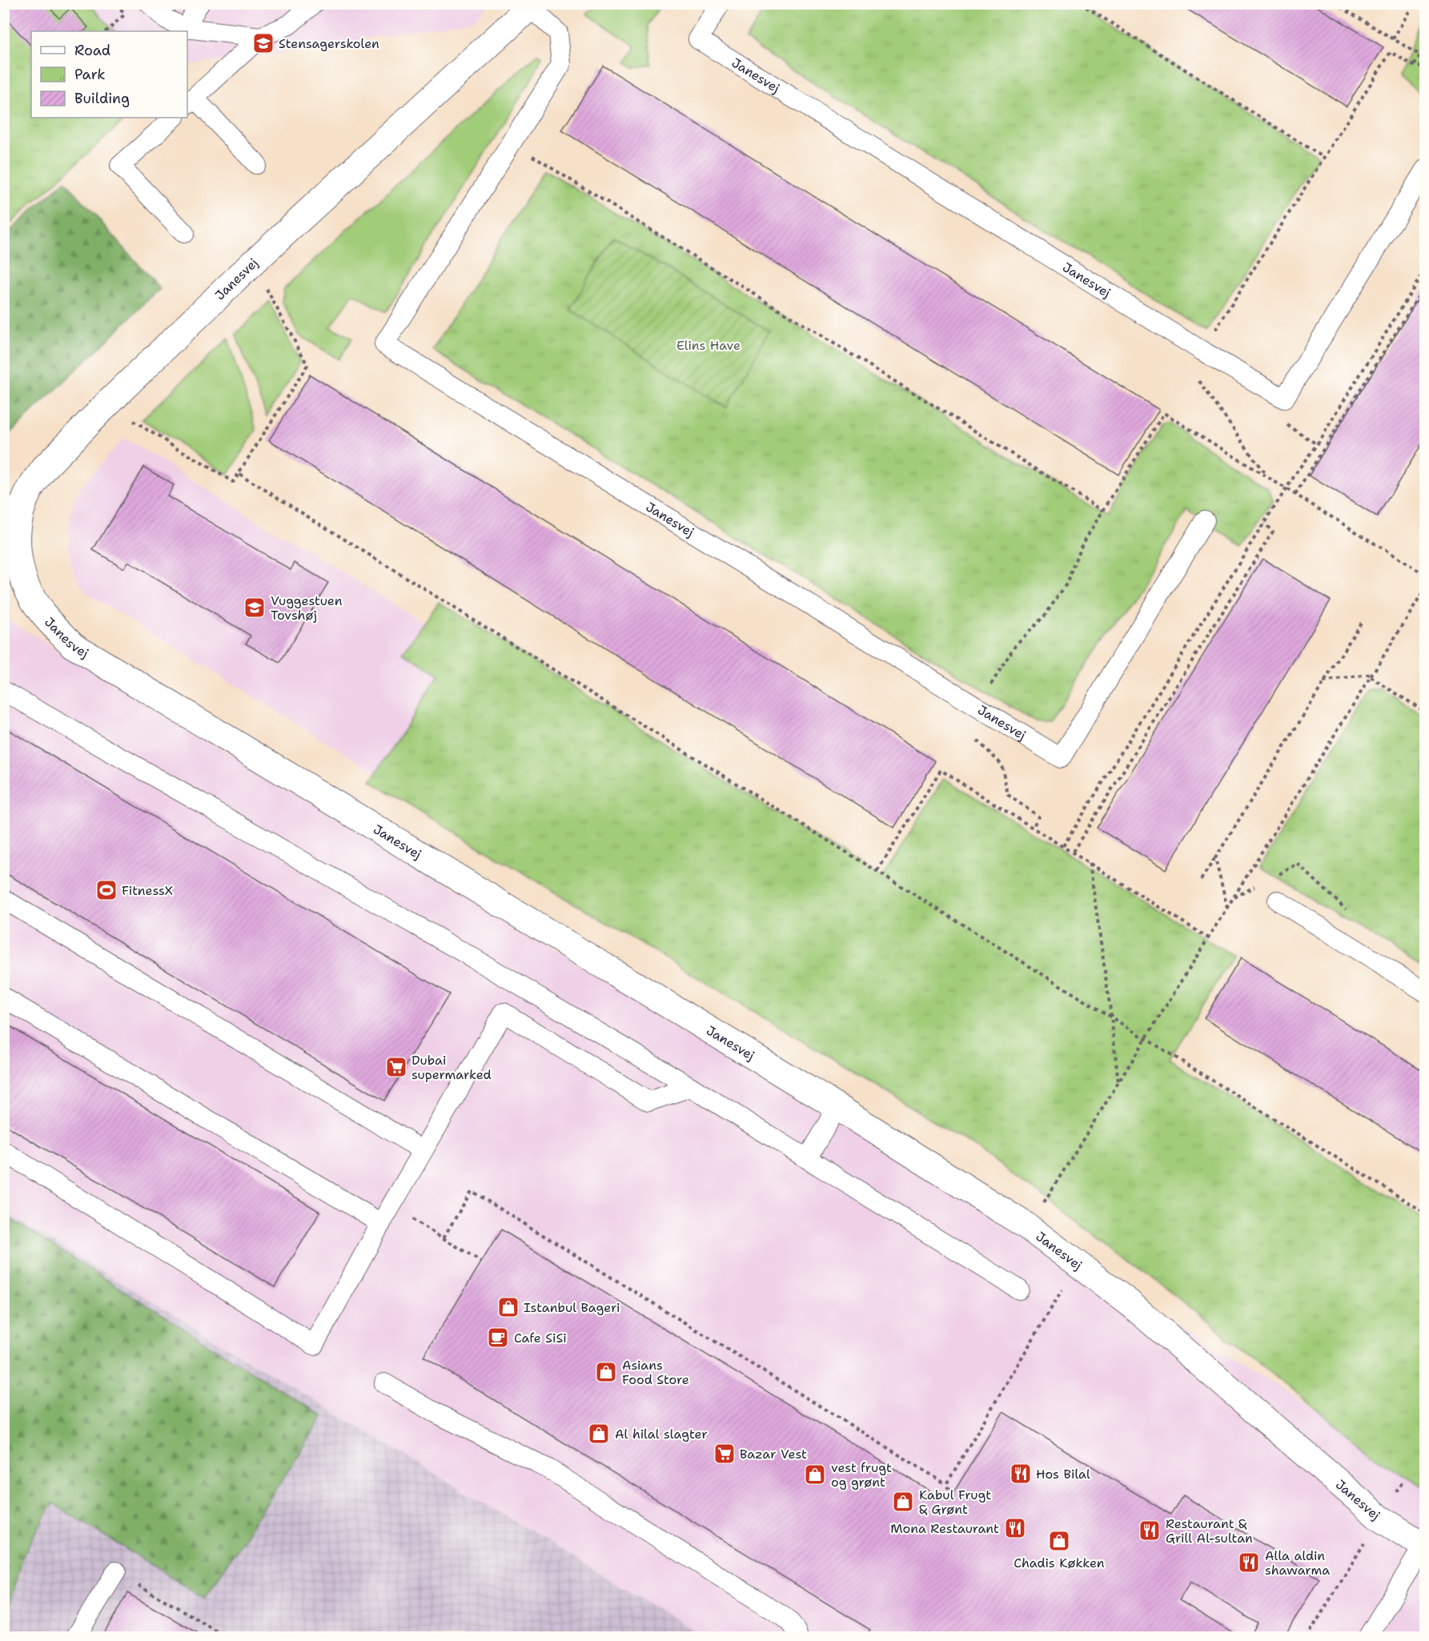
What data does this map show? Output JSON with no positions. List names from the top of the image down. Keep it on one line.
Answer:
{"streets":{"street":["Janesvej"]},"parks":["Elins Have"],"places":{"school or university":["Stensagerskolen","Vuggestuen Tovshøj"],"sports":["FitnessX"],"supermarket":["Dubai supermarked","Bazar Vest"],"shop":["Istanbul Bageri","Asians Food Store","Al hilal slagter","vest frugt og grønt","Kabul Frugt & Grønt","Chadis Køkken"],"cafe":["Cafe SiSi"],"restaurant":["Hos Bilal","Mona Restaurant","Restaurant & Grill Al-sultan","Alla aldin shawarma"]},"legend":["Road","Park","Building"]}
